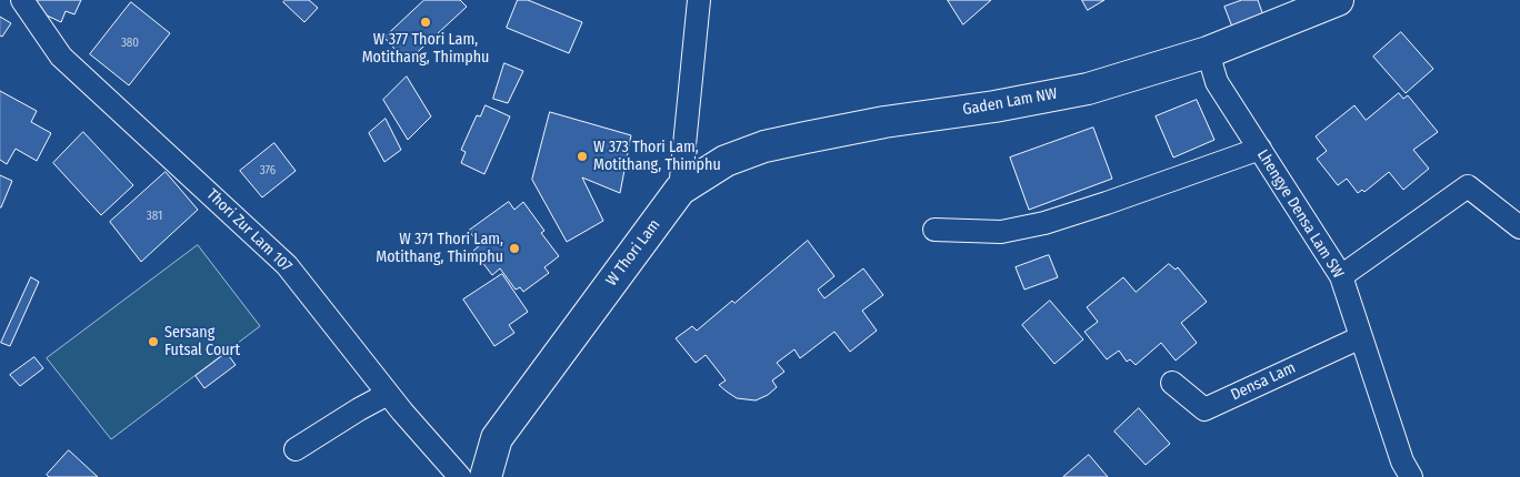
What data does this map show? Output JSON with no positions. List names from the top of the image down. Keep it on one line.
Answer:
{"streets":{"main road":["Gaden Lam NW","W Thori Lam"],"street":["Lhengye Densa Lam SW","Thori Zur Lam 107","Densa Lam"]},"crossings":[["Gaden Lam NW","Lhengye Densa Lam SW"],["Gaden Lam NW","W Thori Lam"],["Lhengye Densa Lam SW","Densa Lam"]],"places":["W 377 Thori Lam, Motithang, Thimphu","W 373 Thori Lam, Motithang, Thimphu","W 371 Thori Lam, Motithang, Thimphu","Sersang Futsal Court"],"house_numbers":["380","376","381"]}
